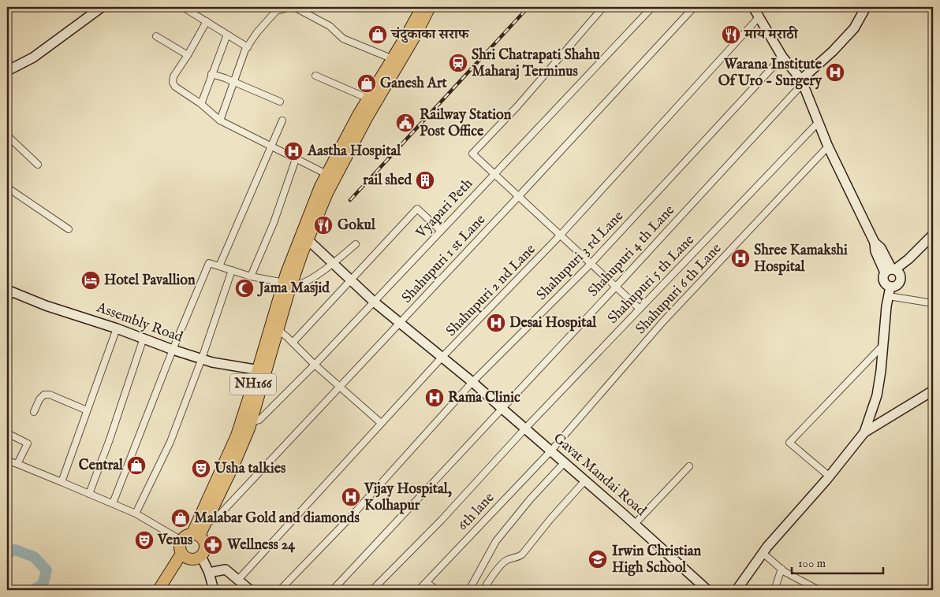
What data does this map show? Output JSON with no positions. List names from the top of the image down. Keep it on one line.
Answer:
{"streets":{"highway":["NH166"],"street":["Vyapari Peth","Shahupuri 4 th Lane","Shahupuri 3 rd Lane","Shahupuri 1 st Lane","Shahupuri 5 th Lane","Shahupuri 6 th Lane","Shahupuri 2 nd Lane","Assembly Road","Gavat Mandai Road","6th lane"]},"crossings":[["Vyapari Peth","NH166"],["Shahupuri 4 th Lane","Gavat Mandai Road"],["Shahupuri 3 rd Lane","Gavat Mandai Road"],["Shahupuri 1 st Lane","NH166"],["Shahupuri 5 th Lane","Gavat Mandai Road"],["Shahupuri 6 th Lane","Gavat Mandai Road"],["Shahupuri 6 th Lane","6th lane"],["Shahupuri 2 nd Lane","Gavat Mandai Road"],["Assembly Road","NH166"],["Gavat Mandai Road","6th lane"]],"places":{"shop":["चंदुकाका सराफ","Ganesh Art","Central","Malabar Gold and diamonds"],"restaurant":["माय मराठी","Gokul"],"station":["Shri Chatrapati Shahu Maharaj Terminus"],"hospital":["Warana Institute Of Uro - Surgery","Aastha Hospital","Shree Kamakshi Hospital","Desai Hospital","Rama Clinic","Vijay Hospital, Kolhapur"],"public building":["Railway Station Post Office"],"building":["rail shed"],"hotel":["Hotel Pavallion"],"mosque":["Jama Masjid"],"theatre":["Usha talkies","Venus"],"pharmacy":["Wellness 24"],"school or university":["Irwin Christian High School"]},"scale_bar":"100 m"}
